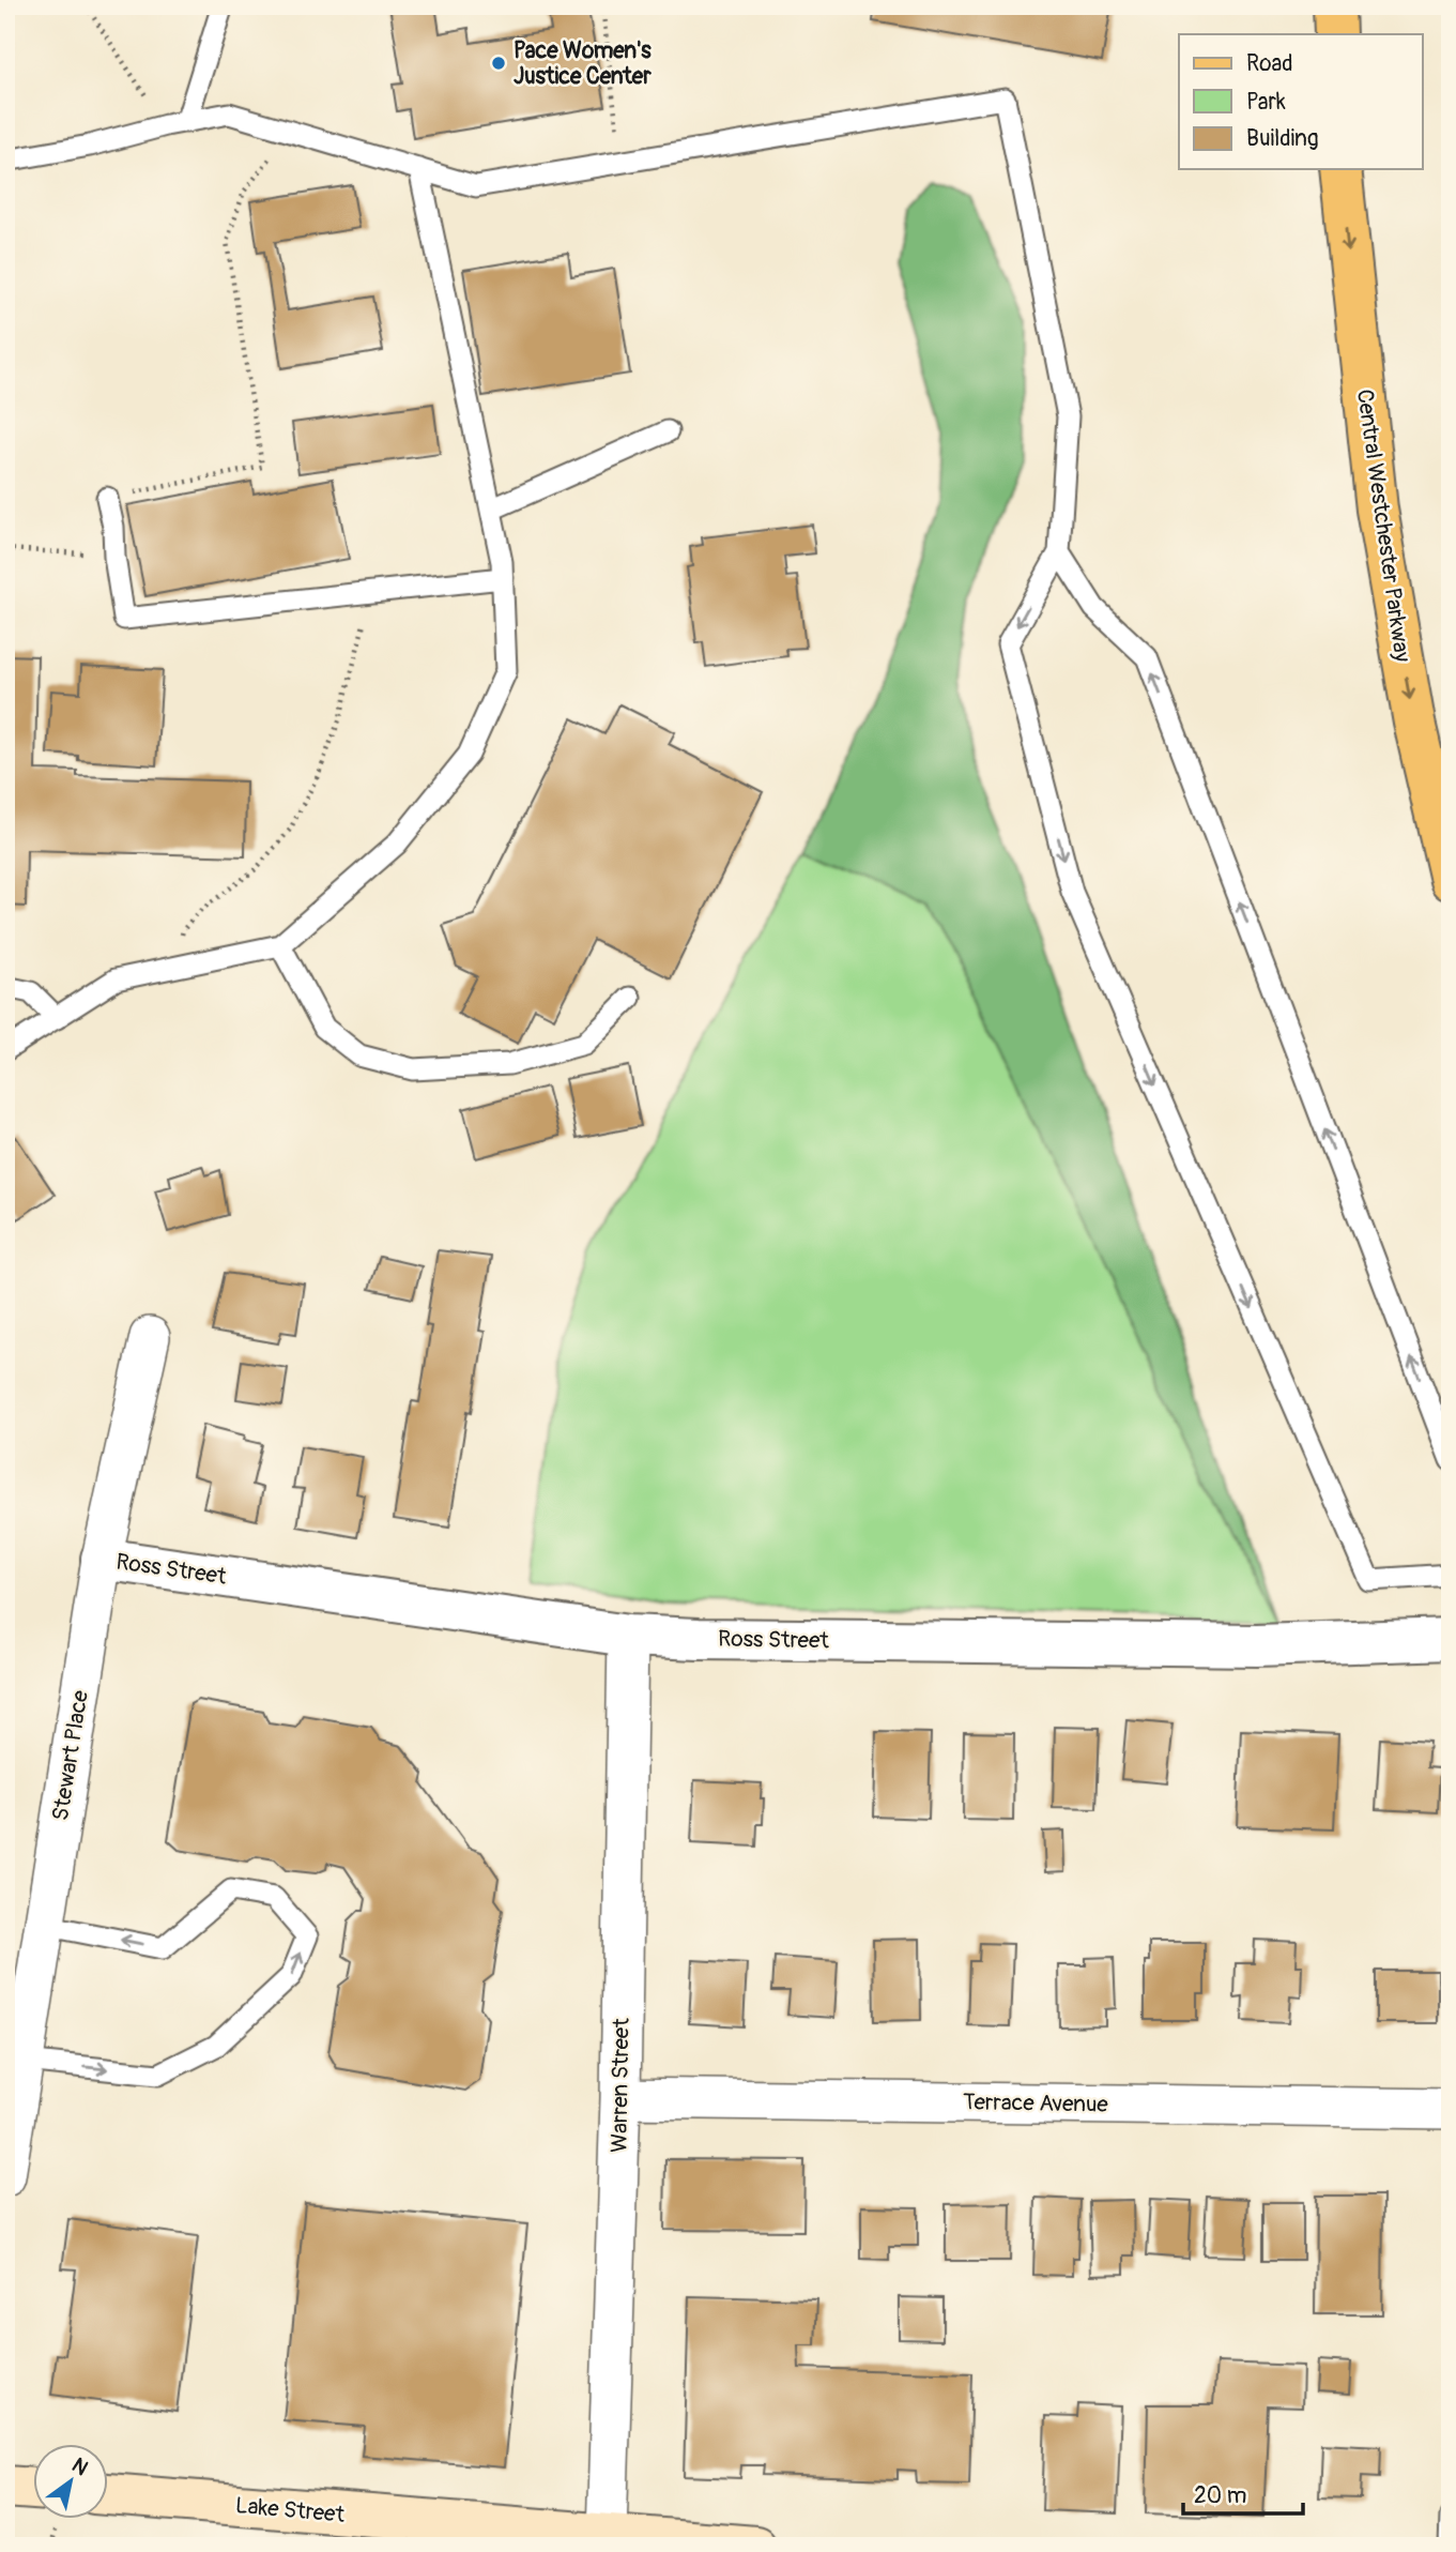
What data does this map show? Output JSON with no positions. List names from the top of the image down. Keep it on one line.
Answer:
{"streets":{"main road":["Central Westchester Parkway","Lake Street"],"street":["Ross Street","Stewart Place","Warren Street","Terrace Avenue"]},"crossings":[["Ross Street","Stewart Place"],["Ross Street","Warren Street"],["Warren Street","Terrace Avenue"],["Warren Street","Lake Street"]],"one_way":["Central Westchester Parkway"],"places":["Pace Women's Justice Center"],"legend":["Road","Park","Building"],"scale_bar":"20 m","north":"top right"}
